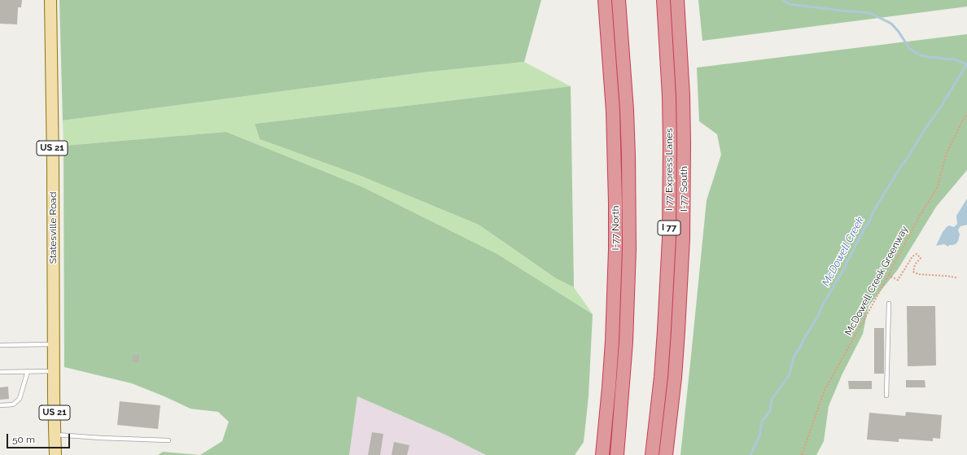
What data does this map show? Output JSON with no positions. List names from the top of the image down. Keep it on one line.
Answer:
{"streets":{"highway":["I 77 Express Lanes","I-77 South","I-77 North","I 77"],"main road":["US 21","Statesville Road"],"path":["McDowell Creek Greenway"]},"water":["McDowell Creek"],"scale_bar":"50 m"}
